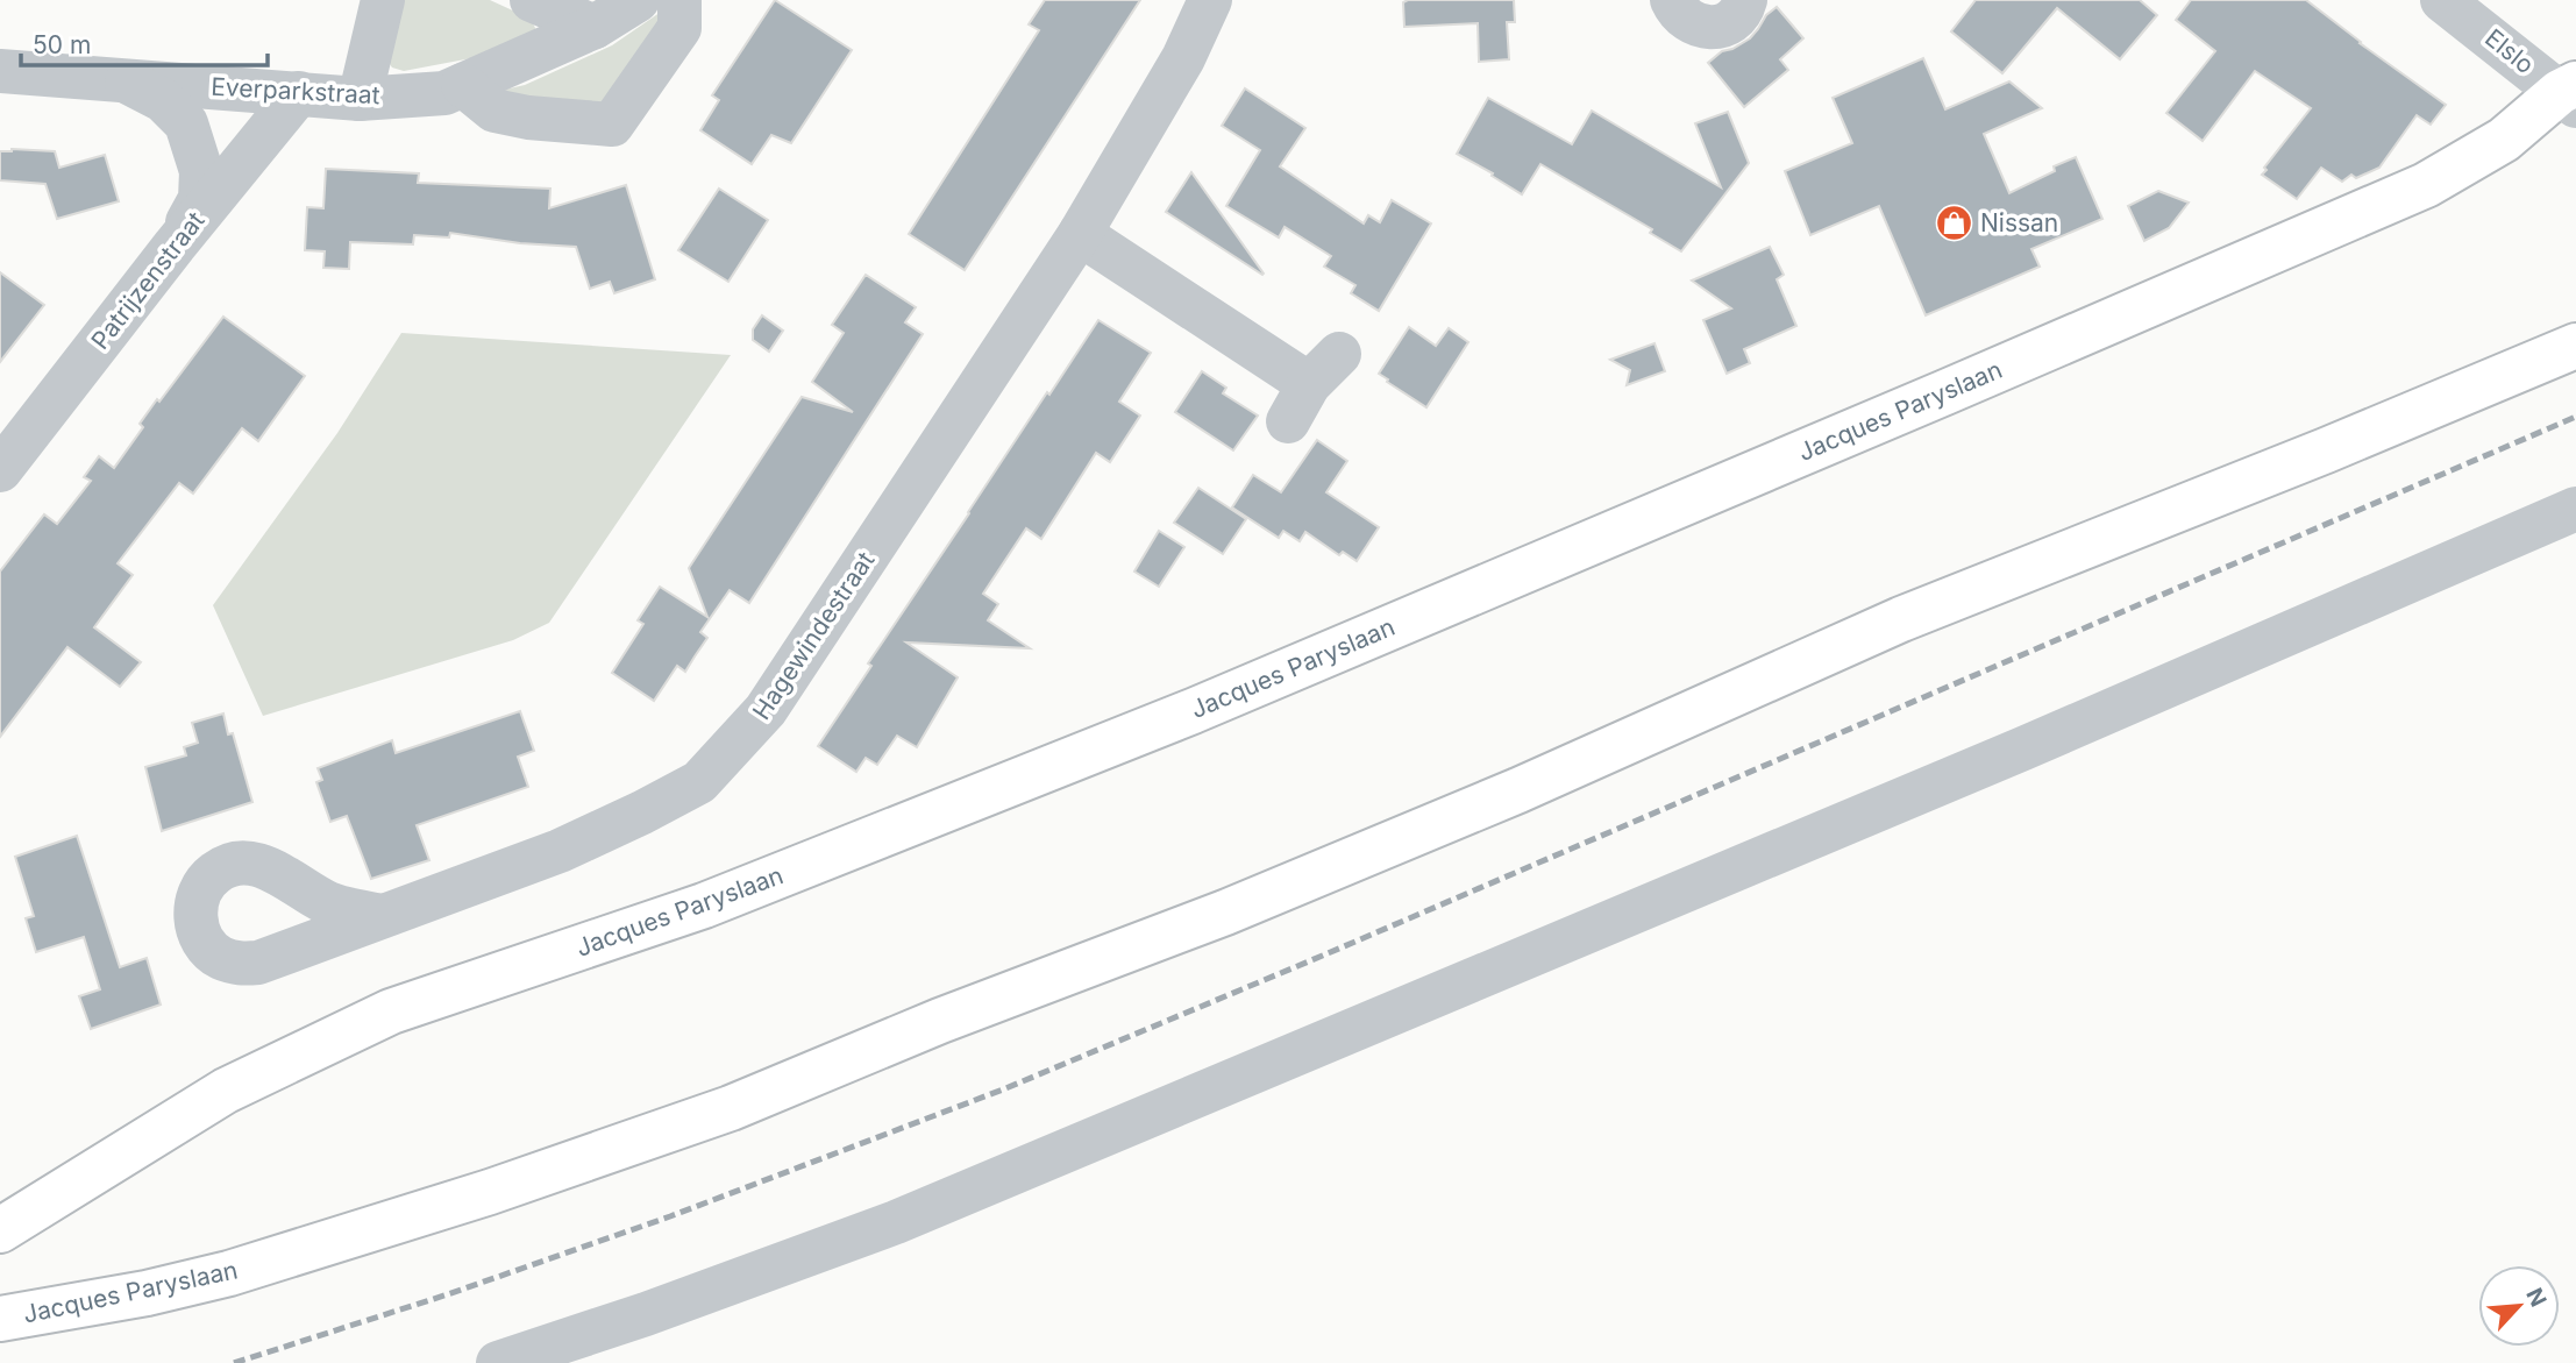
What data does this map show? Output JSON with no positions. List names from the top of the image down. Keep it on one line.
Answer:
{"streets":{"highway":["Jacques Paryslaan"],"street":["Elslo","Everparkstraat","Patrijzenstraat","Hagewindestraat"]},"crossings":[["Elslo","Jacques Paryslaan"],["Everparkstraat","Patrijzenstraat"]],"places":{"shop":["Nissan"]},"scale_bar":"50 m","north":"top right"}
